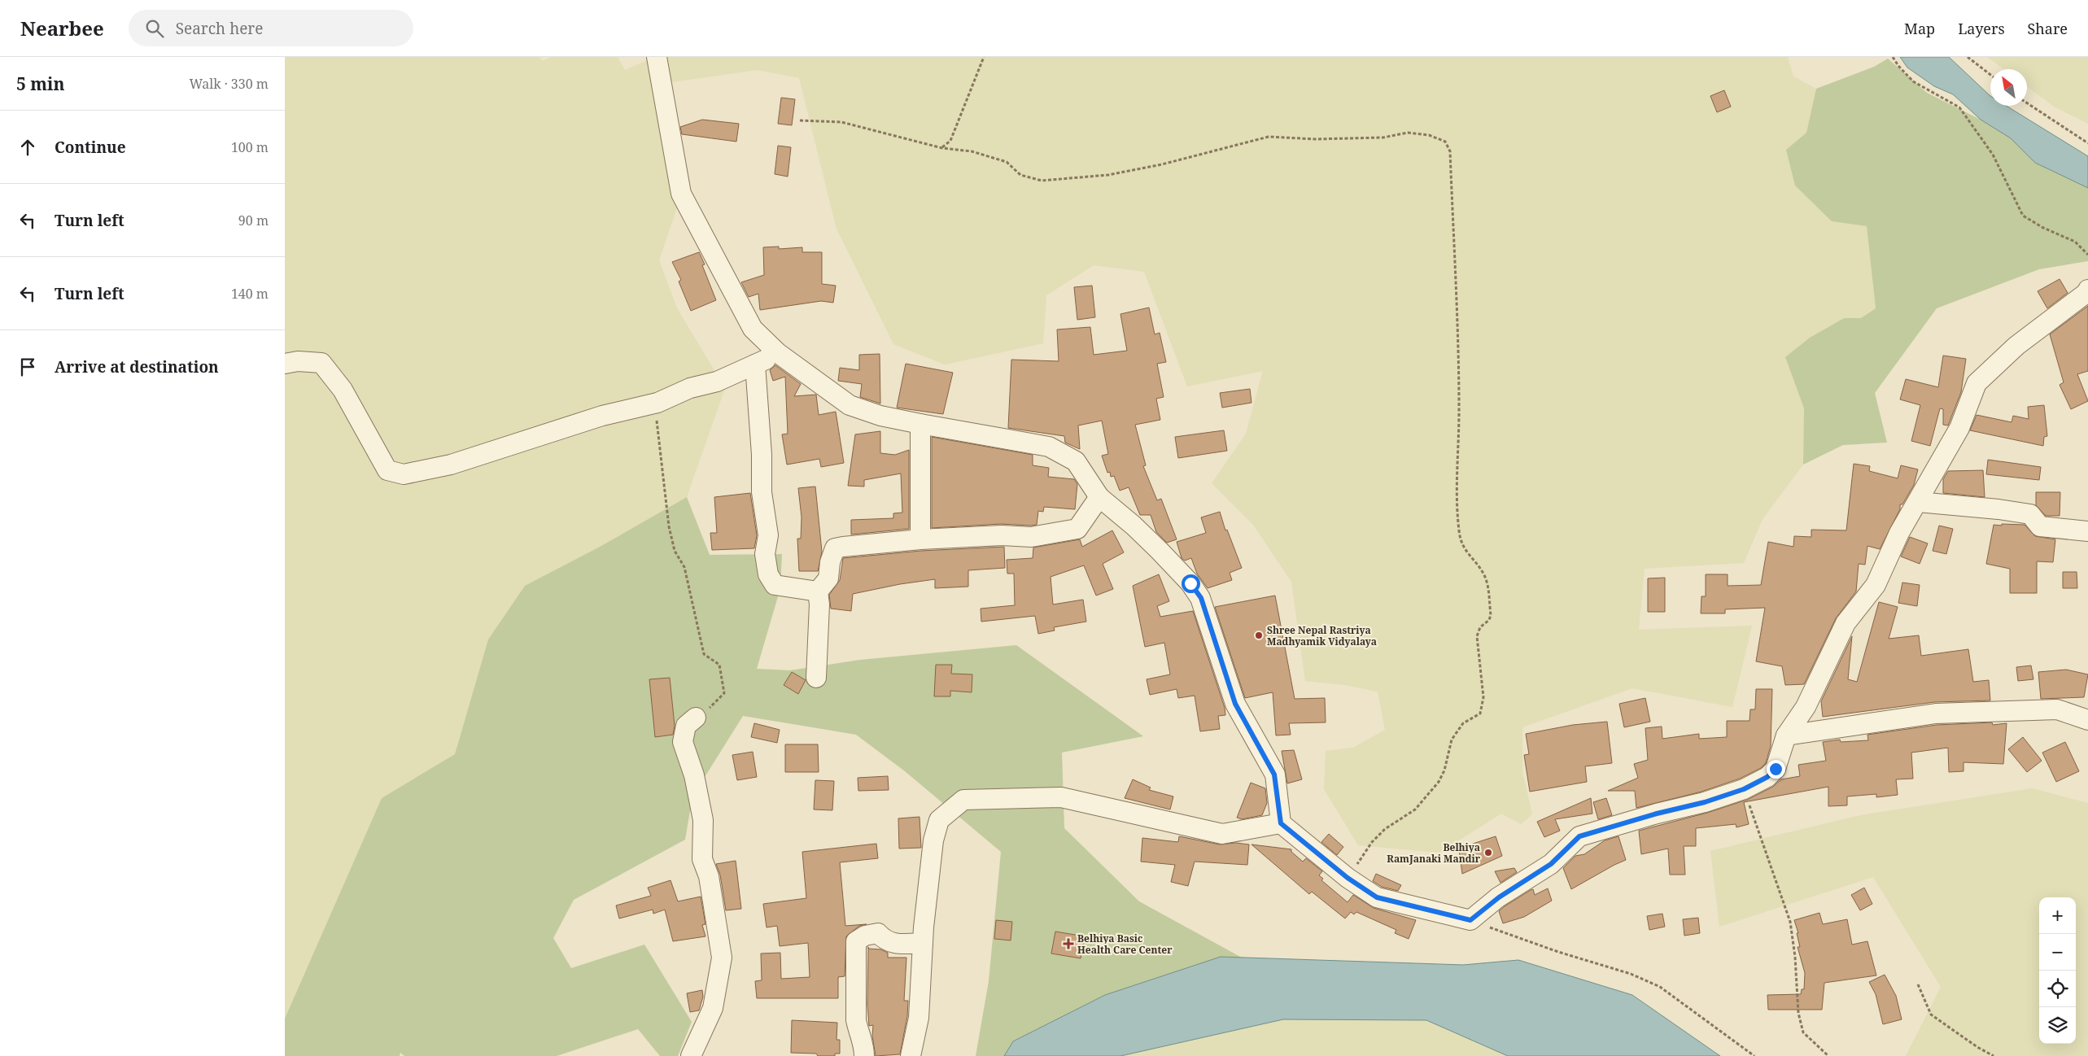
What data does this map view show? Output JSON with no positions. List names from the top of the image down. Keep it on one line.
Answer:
{"places":{"other":["Shree Nepal Rastriya Madhyamik Vidyalaya","Belhiya RamJanaki Mandir"],"health":["Belhiya Basic Health Care Center"]},"north":"top left","page":{"header":"Nearbee","search":"Search here","nav":["Map","Layers","Share"],"heading":["5 min","Walk · 330 m"],"list":[["Continue","100 m"],["Turn left","90 m"],["Turn left","140 m"],"Arrive at destination"],"map_buttons":["+","−"]}}
